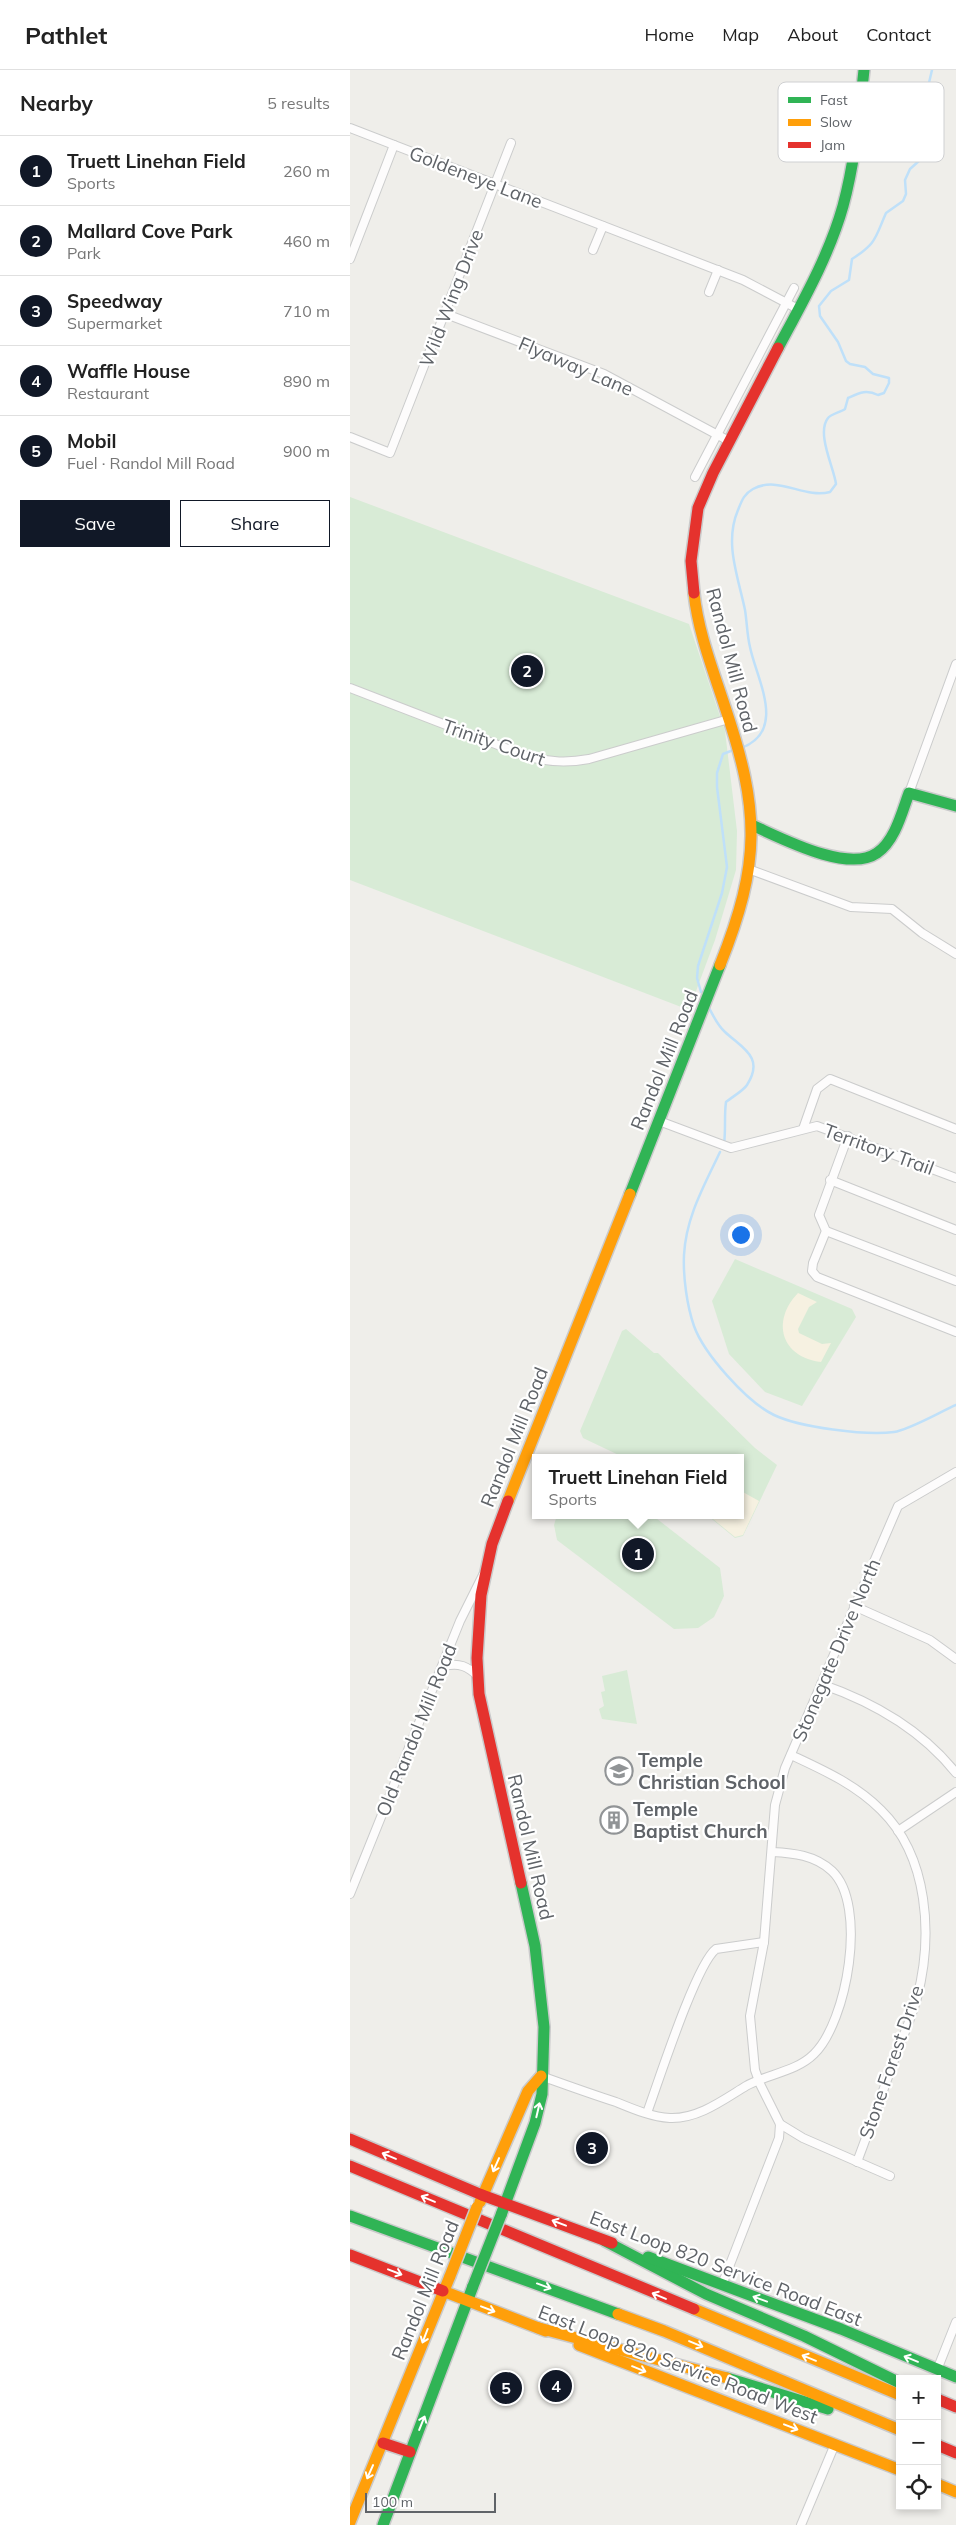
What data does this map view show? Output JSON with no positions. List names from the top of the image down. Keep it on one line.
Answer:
{"streets":{"main road":["Randol Mill Road","East Loop 820 Service Road East","East Loop 820 Service Road West"],"street":["Goldeneye Lane","Wild Wing Drive","Flyaway Lane","Trinity Court","Territory Trail","Stonegate Drive North","Old Randol Mill Road","Stone Forest Drive"]},"crossings":[["Goldeneye Lane","Wild Wing Drive"],["Goldeneye Lane","Randol Mill Road"],["Wild Wing Drive","Flyaway Lane"],["Flyaway Lane","Randol Mill Road"],["Randol Mill Road","Trinity Court"],["Randol Mill Road","Territory Trail"],["Randol Mill Road","Old Randol Mill Road"],["Randol Mill Road","East Loop 820 Service Road East"],["Randol Mill Road","East Loop 820 Service Road West"],["Stonegate Drive North","Stone Forest Drive"]],"places":{"school or university":["Temple Christian School"],"building":["Temple Baptist Church"]},"legend":["Fast","Slow","Jam"],"scale_bar":"100 m","page":{"header":"Pathlet","nav":["Home","Map","About","Contact"],"heading":["Nearby","5 results"],"list":[{"mark":"1","name":"Truett Linehan Field","note":"Sports","value":"260 m"},{"mark":"2","name":"Mallard Cove Park","note":"Park","value":"460 m"},{"mark":"3","name":"Speedway","note":"Supermarket","value":"710 m"},{"mark":"4","name":"Waffle House","note":"Restaurant","value":"890 m"},{"mark":"5","name":"Mobil","note":"Fuel · Randol Mill Road","value":"900 m"}],"buttons":["Save","Share"],"pins":["2","1","3","4","5"],"popup":["Truett Linehan Field","Sports"],"map_buttons":["+","−"],"scale":"100 m"}}
